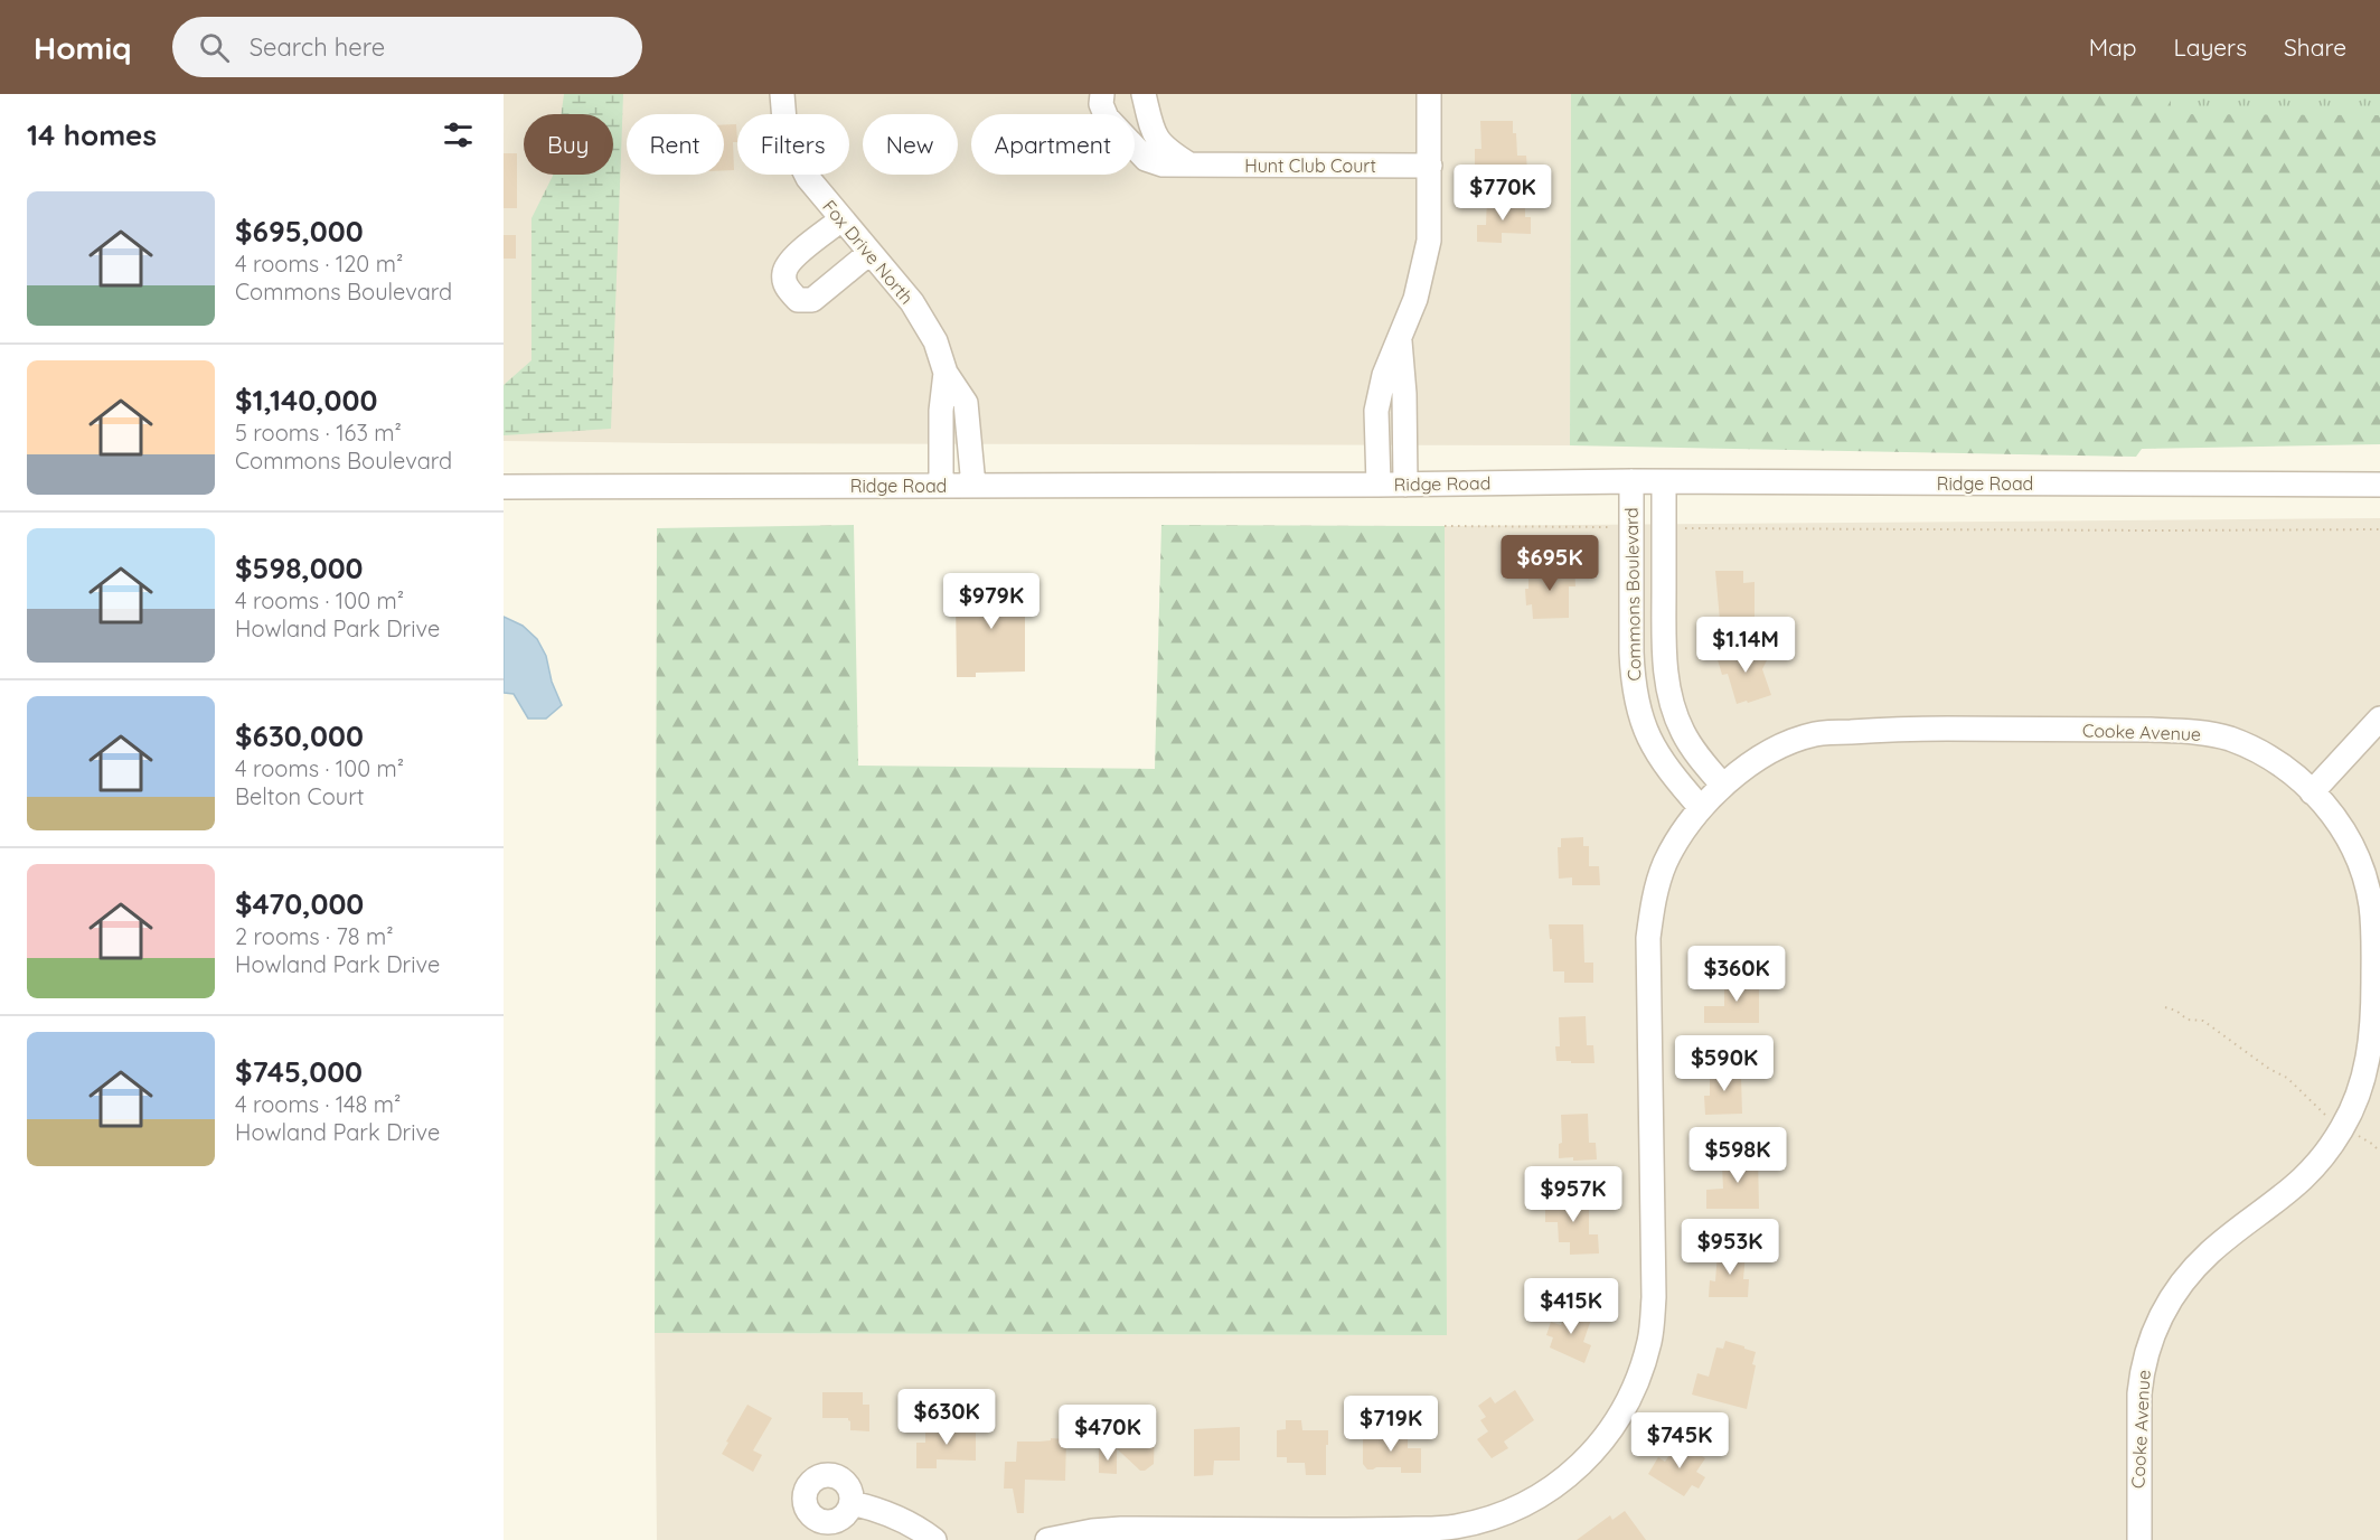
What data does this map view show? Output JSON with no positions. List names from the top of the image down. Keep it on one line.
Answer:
{"streets":{"street":["Hunt Club Court","Fox Drive North","Ridge Road","Commons Boulevard","Cooke Avenue"]},"crossings":[["Fox Drive North","Ridge Road"],["Ridge Road","Commons Boulevard"],["Commons Boulevard","Cooke Avenue"]],"page":{"header":"Homiq","search":"Search here","nav":["Map","Layers","Share"],"heading":"14 homes","chip":["Buy","Rent","Filters","New","Apartment"],"price":["$770K","$695K","$979K","$1.14M","$360K","$590K","$598K","$957K","$953K","$415K","$630K","$719K","$470K","$745K"],"list":[{"name":"$695,000","note":"4 rooms · 120 m² · Commons Boulevard"},{"name":"$1,140,000","note":"5 rooms · 163 m² · Commons Boulevard"},{"name":"$598,000","note":"4 rooms · 100 m² · Howland Park Drive"},{"name":"$630,000","note":"4 rooms · 100 m² · Belton Court"},{"name":"$470,000","note":"2 rooms · 78 m² · Howland Park Drive"},{"name":"$745,000","note":"4 rooms · 148 m² · Howland Park Drive"}]}}
